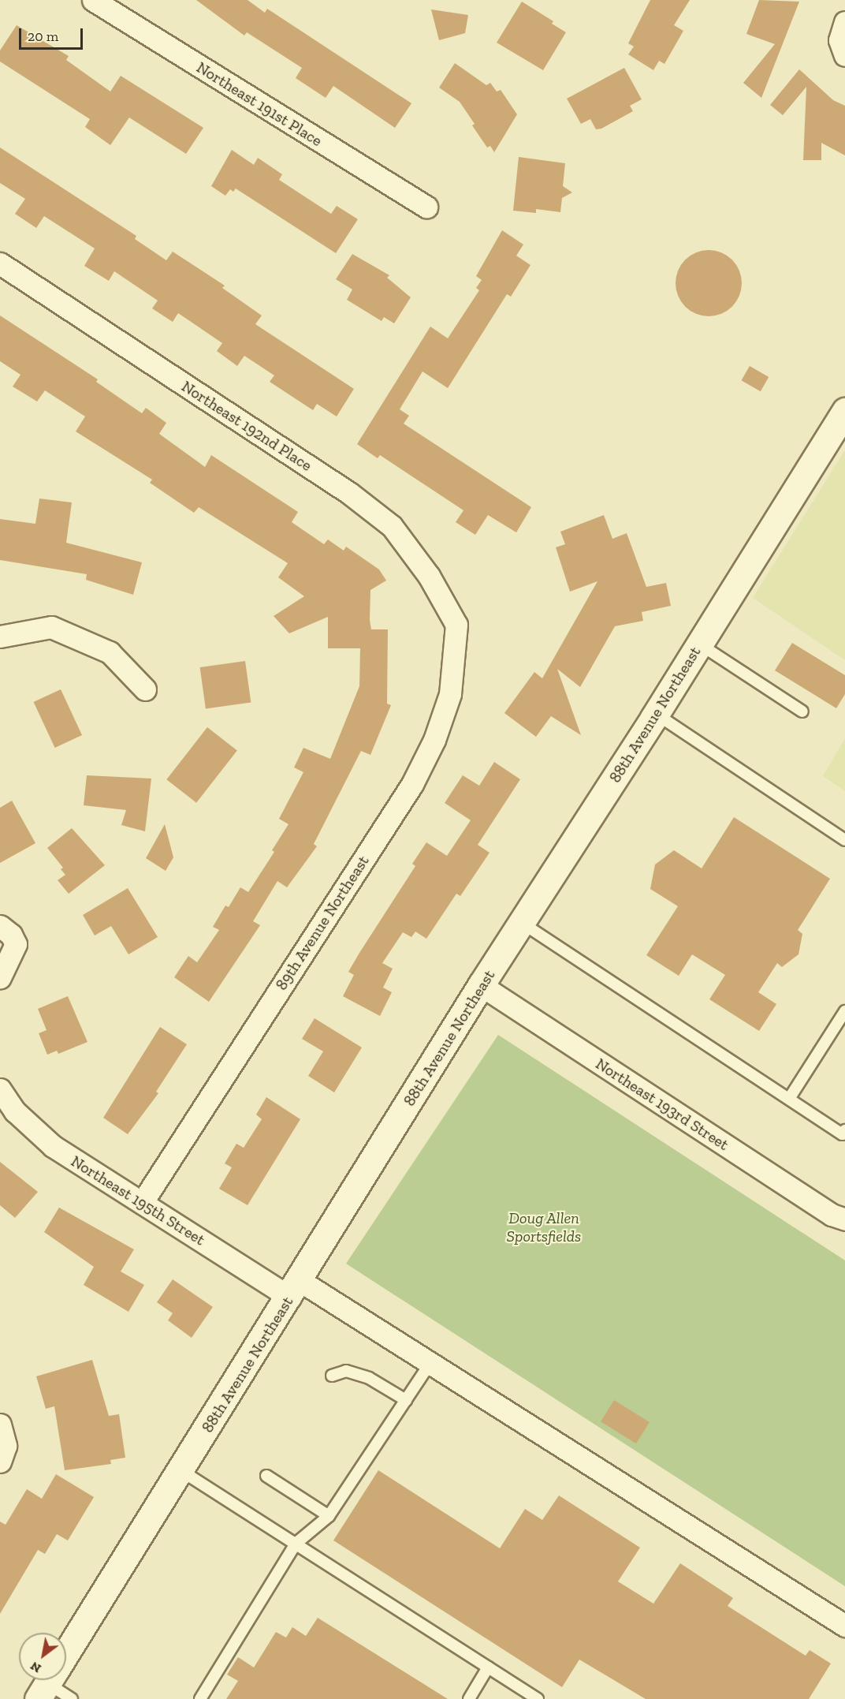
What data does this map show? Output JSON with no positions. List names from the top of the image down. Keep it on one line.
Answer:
{"streets":{"street":["Northeast 191st Place","Northeast 192nd Place","88th Avenue Northeast","89th Avenue Northeast","Northeast 193rd Street","Northeast 195th Street"]},"crossings":[["Northeast 192nd Place","89th Avenue Northeast"],["88th Avenue Northeast","Northeast 193rd Street"],["88th Avenue Northeast","Northeast 195th Street"],["89th Avenue Northeast","Northeast 195th Street"]],"parks":["Doug Allen Sportsfields"],"scale_bar":"20 m","north":"bottom left"}
